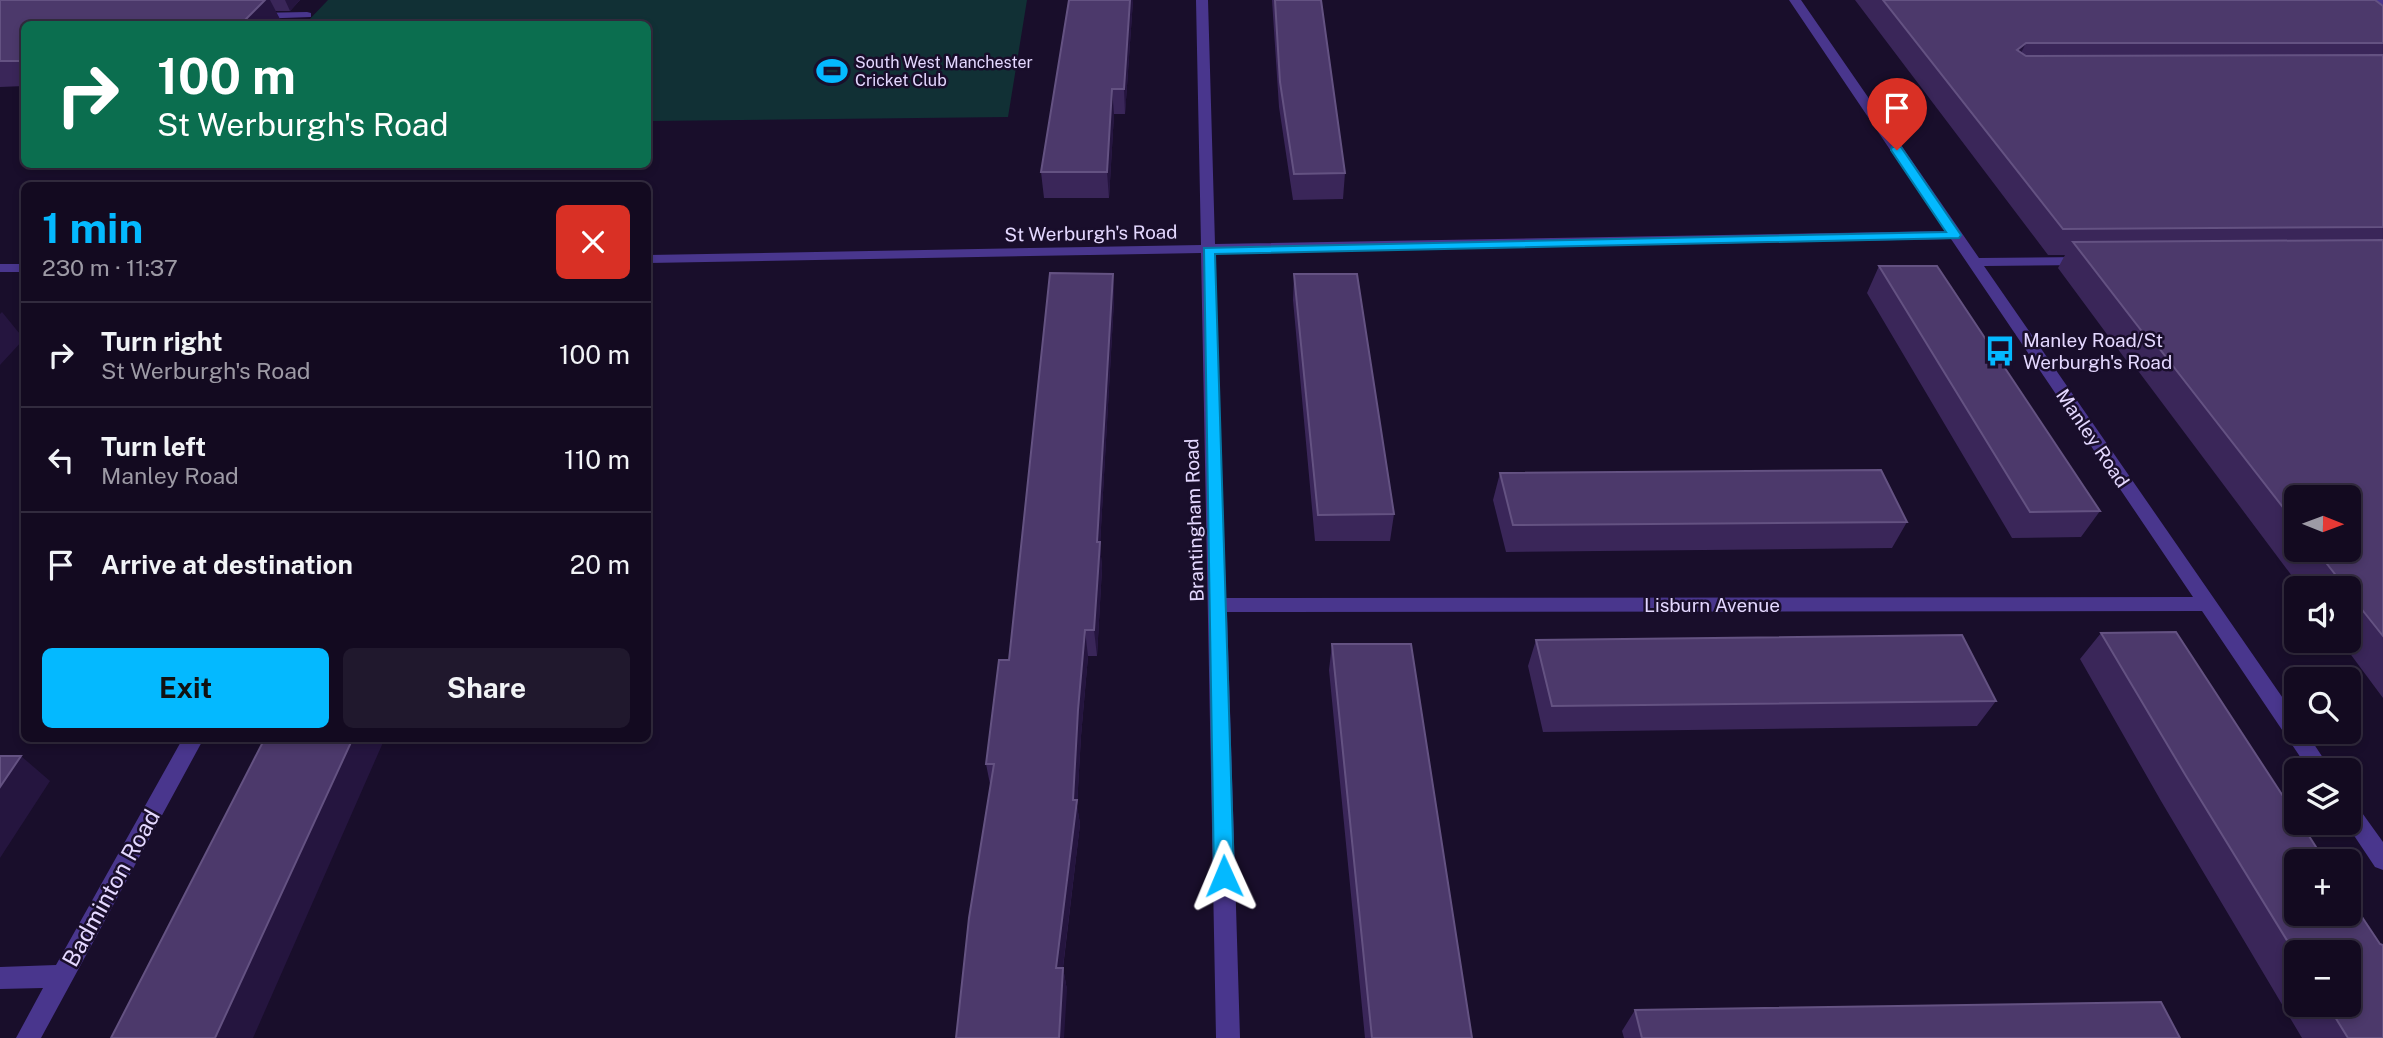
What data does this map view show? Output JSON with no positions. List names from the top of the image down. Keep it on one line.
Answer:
{"streets":{"street":["St Werburgh's Road","Manley Road","Brantingham Road","Lisburn Avenue","Badminton Road"]},"crossings":[["St Werburgh's Road","Manley Road"],["St Werburgh's Road","Brantingham Road"],["Manley Road","Lisburn Avenue"],["Brantingham Road","Lisburn Avenue"]],"places":{"sports":["South West Manchester Cricket Club"],"bus stop":["Manley Road/St Werburgh's Road"]},"north":"right","page":{"turn":["100 m","St Werburgh's Road"],"heading":["1 min","230 m · 11:37"],"list":[{"name":"Turn right","note":"St Werburgh's Road","value":"100 m"},{"name":"Turn left","note":"Manley Road","value":"110 m"},{"name":"Arrive at destination","value":"20 m"}],"map_buttons":["+","−"],"buttons":["Exit","Share"]}}
